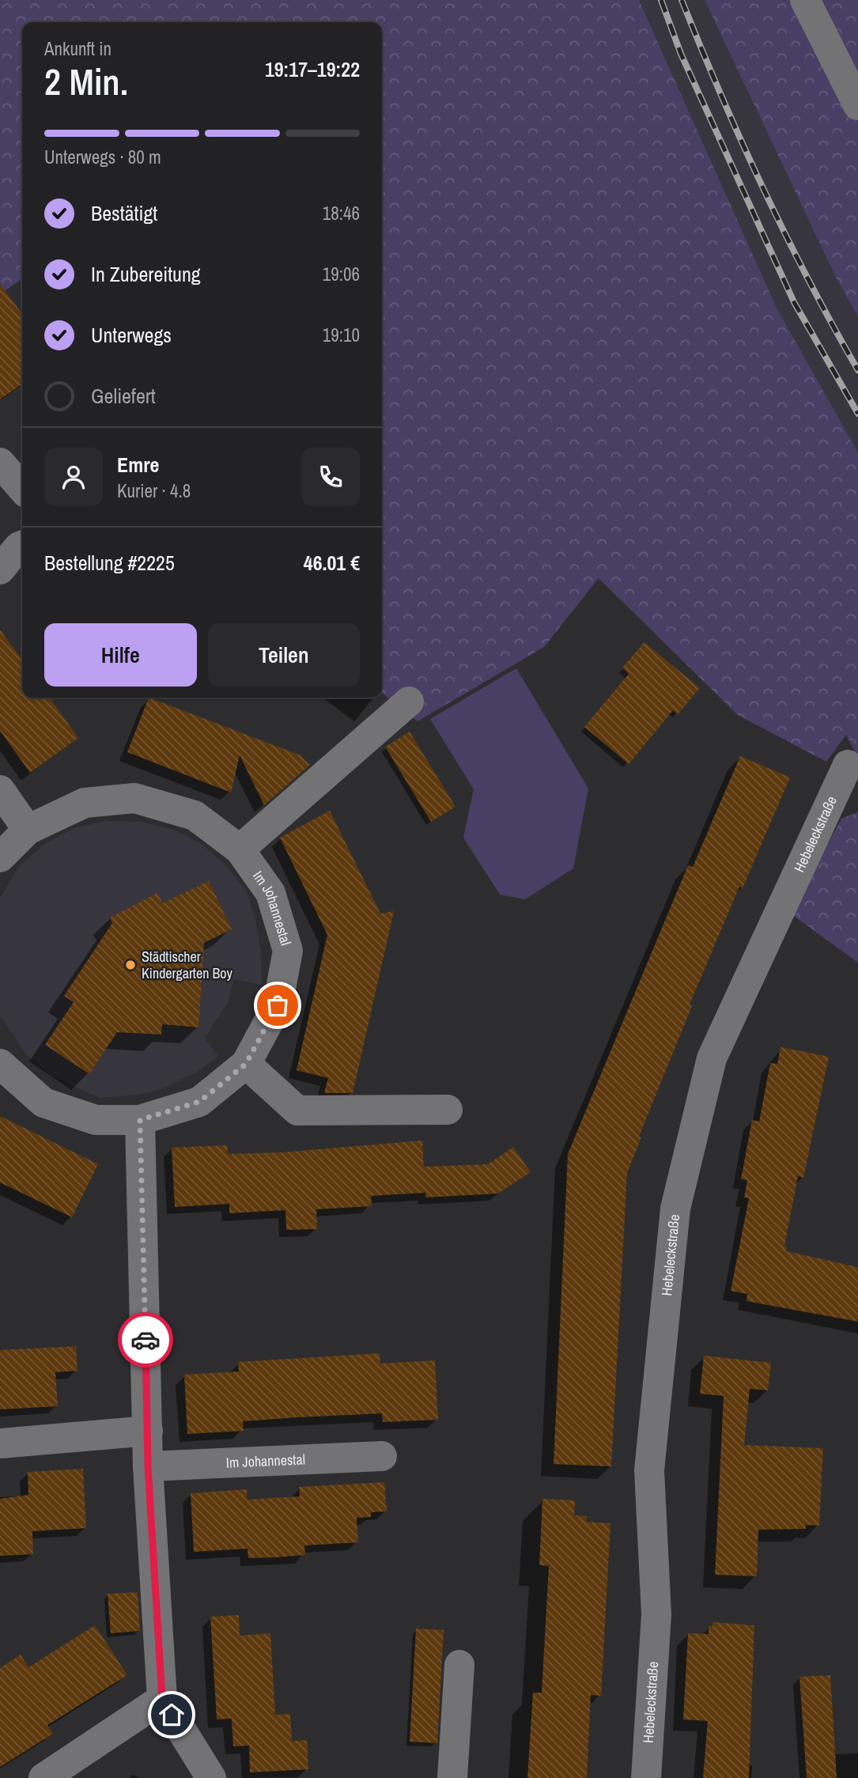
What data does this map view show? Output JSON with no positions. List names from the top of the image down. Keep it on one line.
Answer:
{"streets":{"street":["Hebeleckstraße","Im Johannestal"]},"places":["Städtischer Kindergarten Boy"],"page":{"heading":["2 Min.","Ankunft in","19:17–19:22"],"panel":["Emre","Kurier · 4.8","Bestellung #2225","46.01 €"],"bar":"Unterwegs · 80 m","list":[["Bestätigt","18:46"],["In Zubereitung","19:06"],["Unterwegs","19:10"],"Geliefert"],"buttons":["Hilfe","Teilen"]}}
